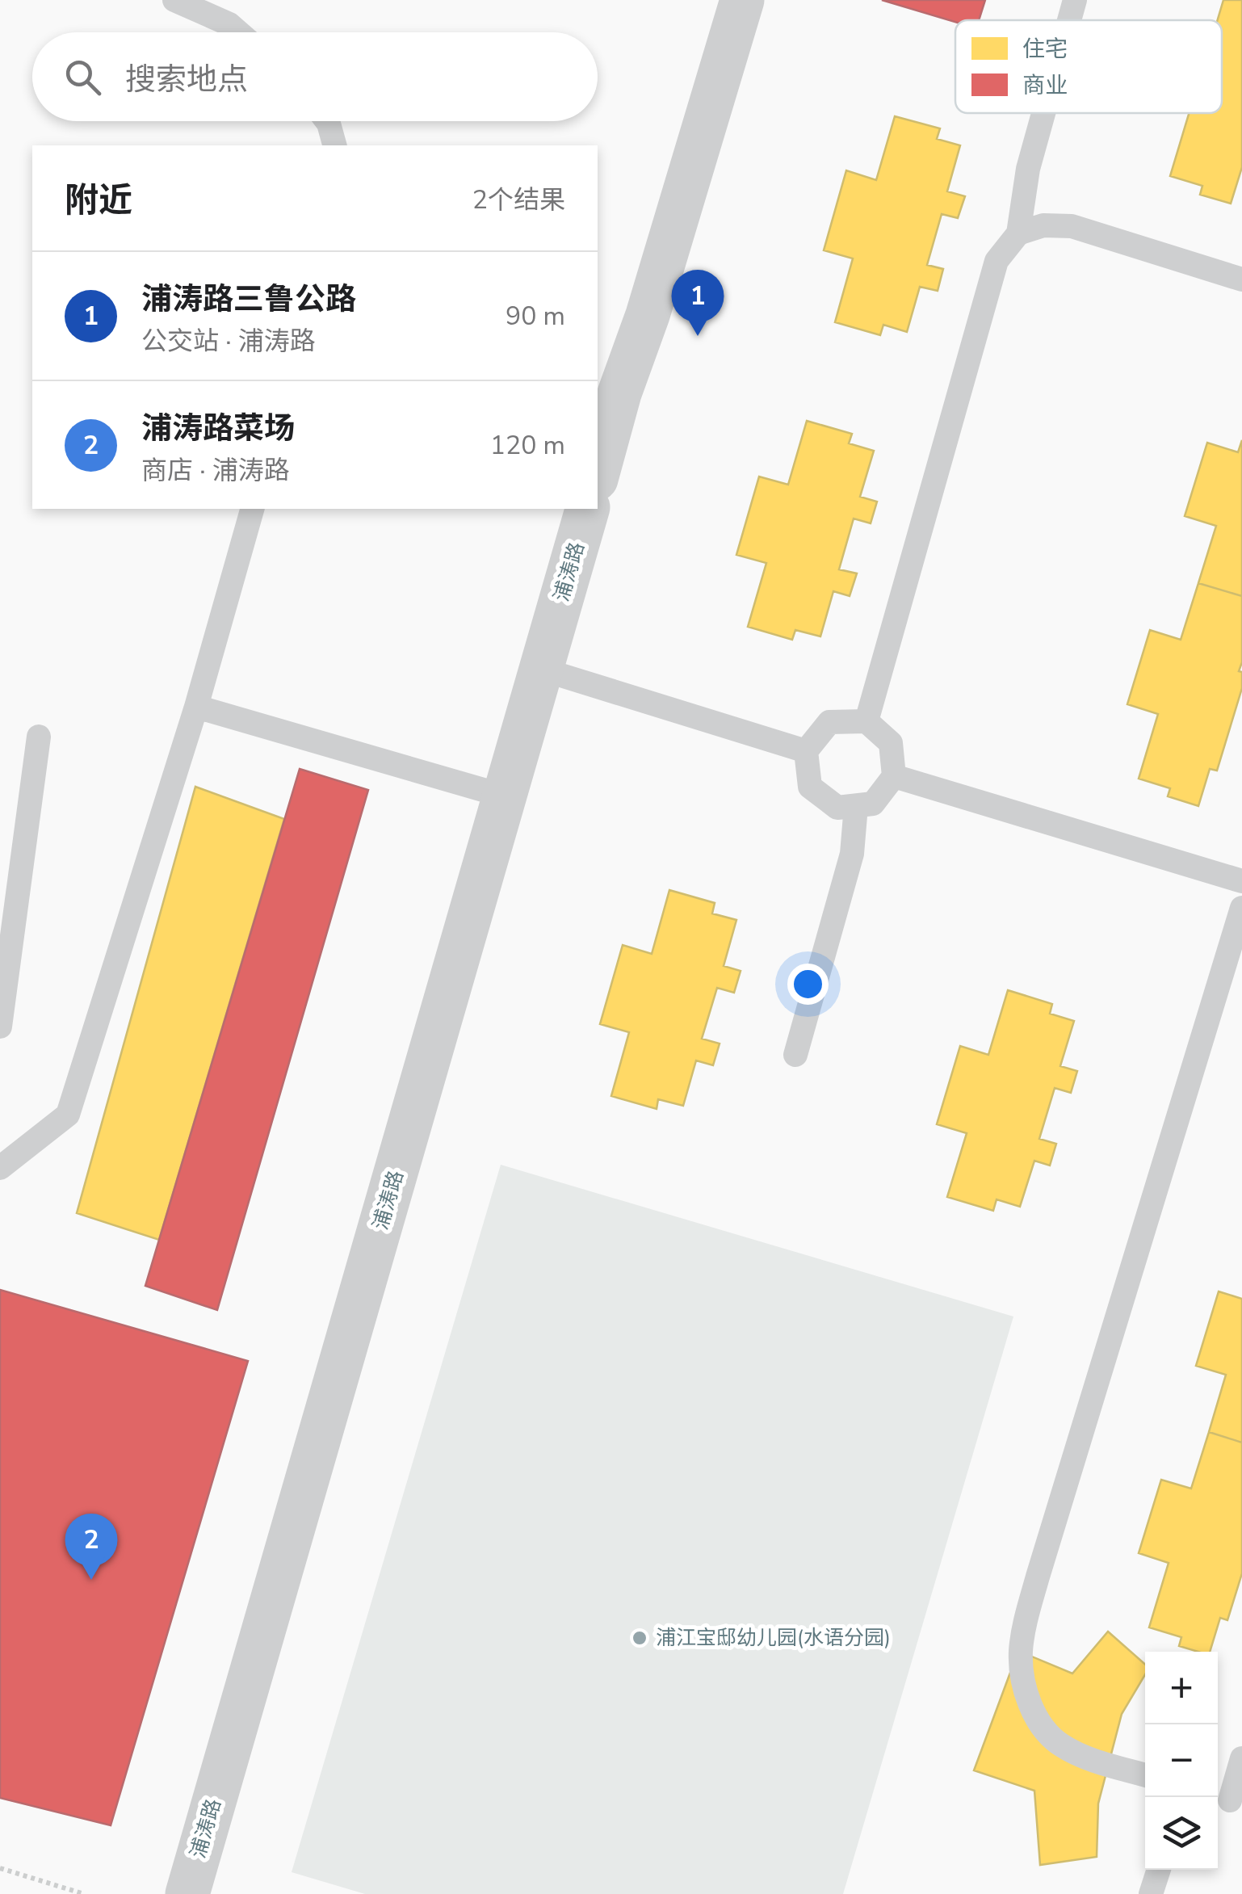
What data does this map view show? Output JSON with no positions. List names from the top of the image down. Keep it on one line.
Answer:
{"streets":{"street":["浦涛路"]},"places":["浦江宝邸幼儿园(水语分园)"],"legend":["住宅","商业"],"page":{"search":"搜索地点","heading":["附近","2个结果"],"list":[{"mark":"1","name":"浦涛路三鲁公路","note":"公交站 · 浦涛路","value":"90 m"},{"mark":"2","name":"浦涛路菜场","note":"商店 · 浦涛路","value":"120 m"}],"pins":["1","2"],"map_buttons":["+","−"]}}
